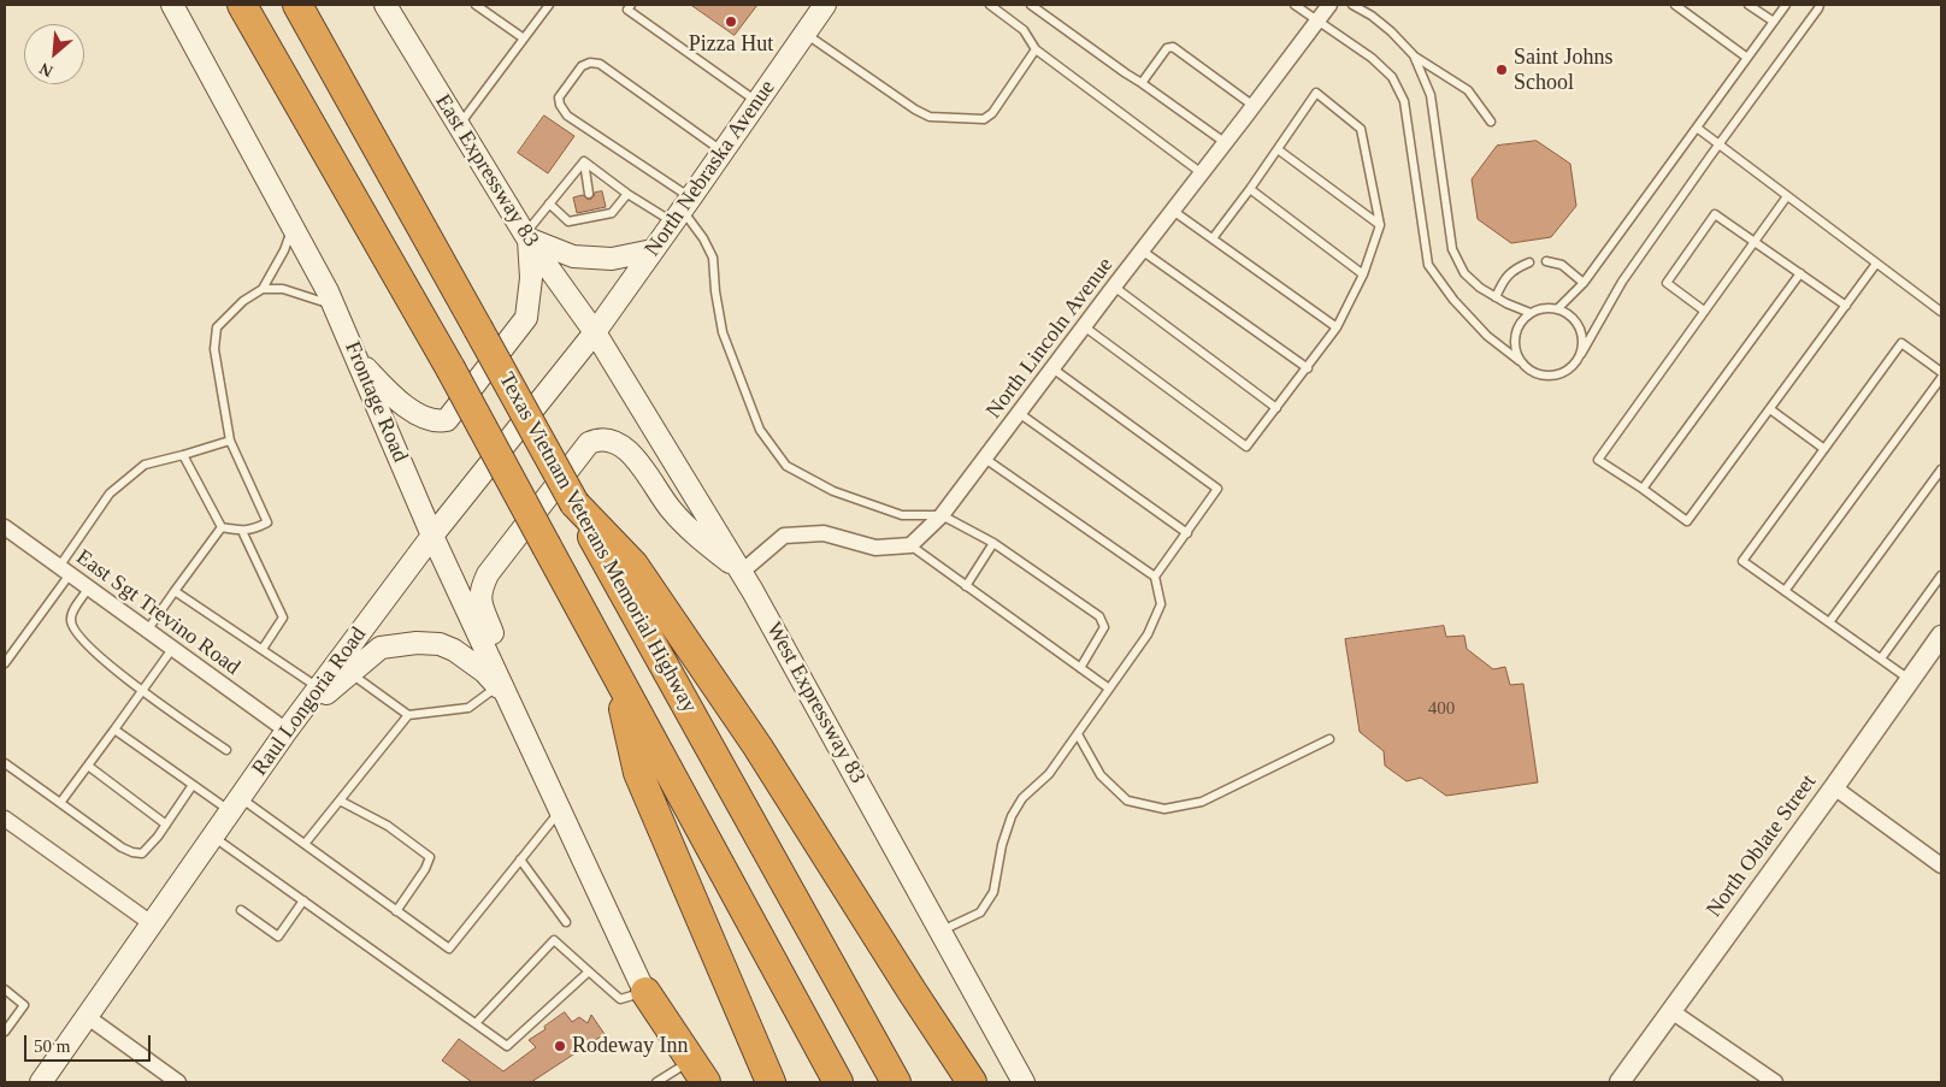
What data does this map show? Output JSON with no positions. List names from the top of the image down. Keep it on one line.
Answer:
{"streets":{"highway":["Texas Vietnam Veterans Memorial Highway"],"main road":["North Nebraska Avenue","East Expressway 83","Frontage Road","Raul Longoria Road","West Expressway 83"],"street":["North Lincoln Avenue","East Sgt Trevino Road","North Oblate Street"]},"crossings":[["North Nebraska Avenue","East Expressway 83"],["North Nebraska Avenue","Raul Longoria Road"],["North Nebraska Avenue","West Expressway 83"],["East Expressway 83","Raul Longoria Road"],["East Expressway 83","West Expressway 83"],["Frontage Road","Raul Longoria Road"],["East Sgt Trevino Road","Raul Longoria Road"],["Raul Longoria Road","West Expressway 83"]],"places":["Pizza Hut","Saint Johns School","Rodeway Inn"],"house_numbers":["400"],"scale_bar":"50 m","north":"bottom left"}
